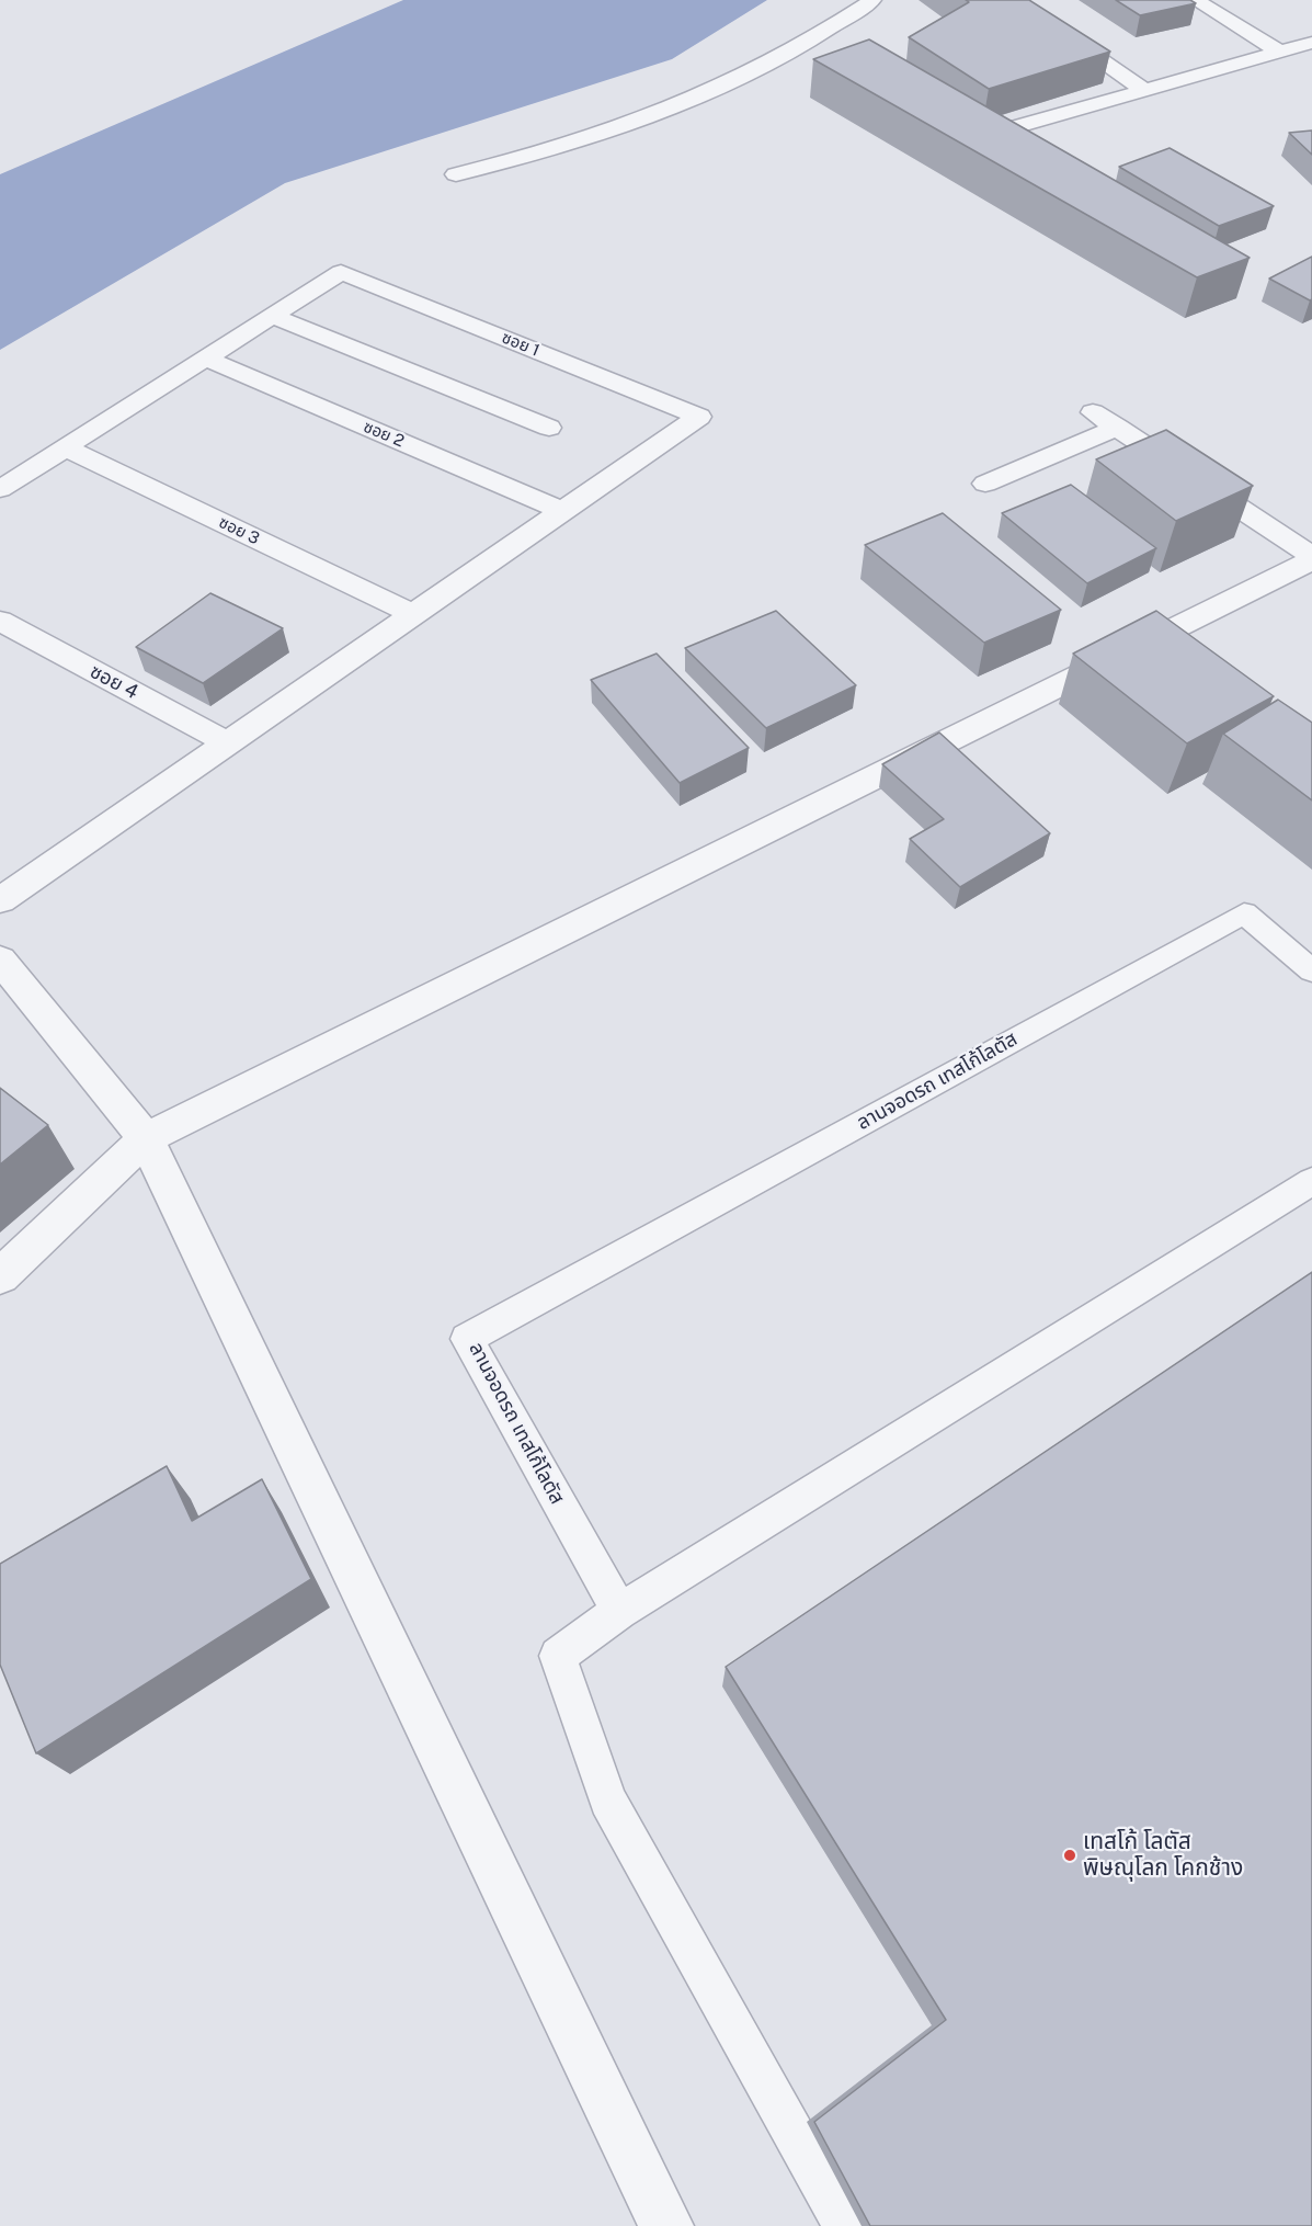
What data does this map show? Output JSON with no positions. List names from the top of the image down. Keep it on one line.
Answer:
{"streets":{"street":["ซอย 1","ซอย 2","ซอย 3","ซอย 4"],"lane":["ลานจอดรถ เทสโก้โลตัส"]},"crossings":[["ซอย 1","ซอย 2"]],"places":["เทสโก้ โลตัส พิษณุโลก โคกช้าง"]}
